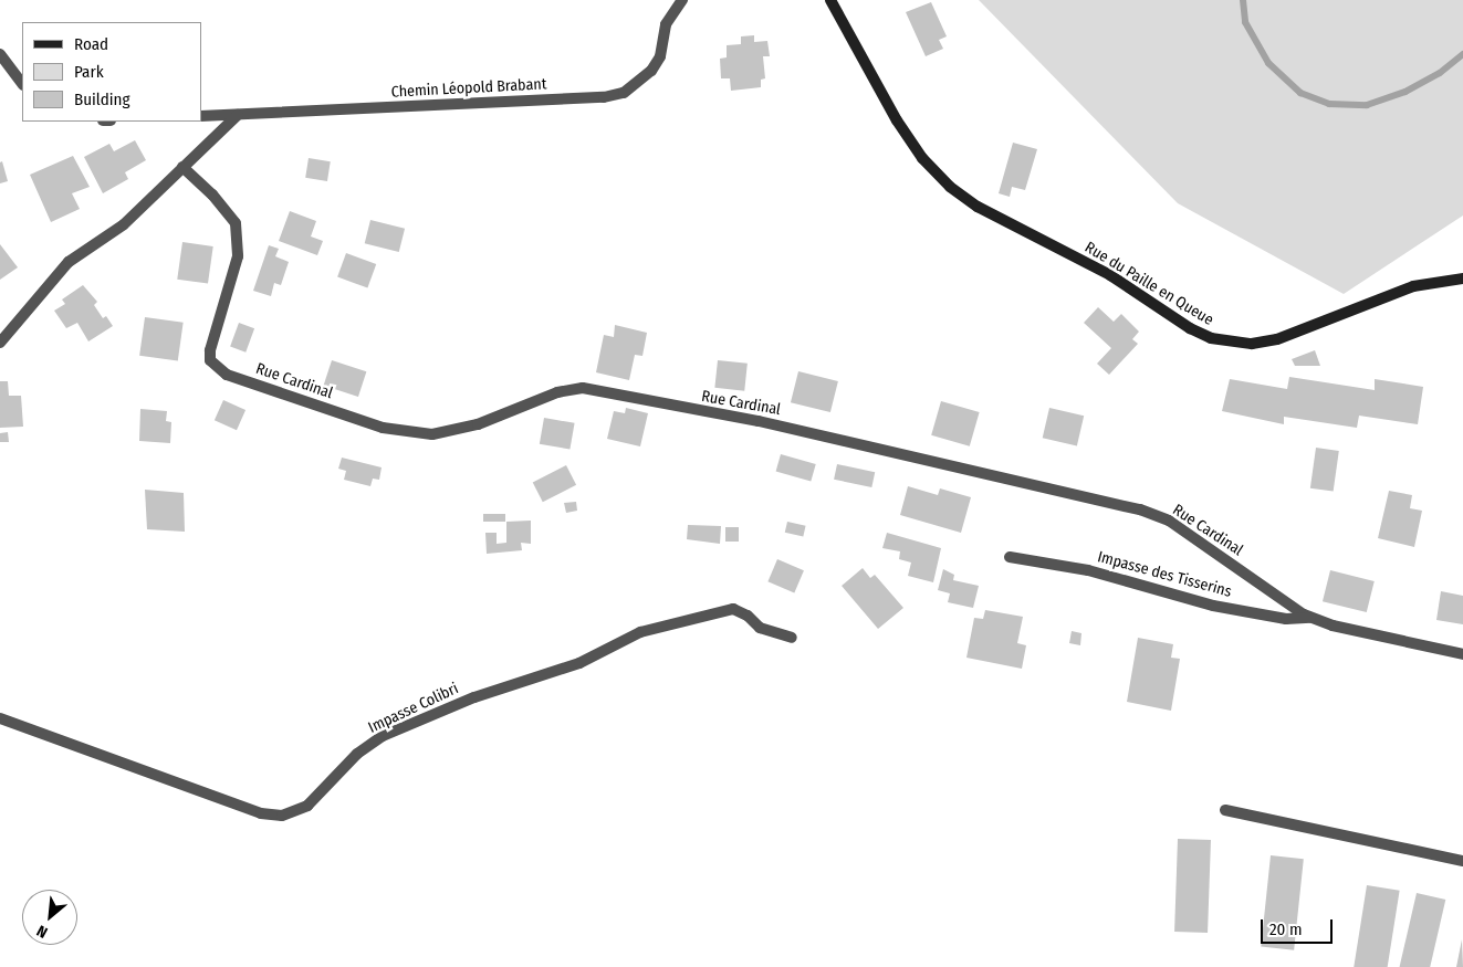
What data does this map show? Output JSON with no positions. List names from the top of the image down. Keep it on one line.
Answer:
{"streets":{"main road":["Rue du Paille en Queue"],"street":["Chemin Léopold Brabant","Rue Cardinal","Impasse des Tisserins","Impasse Colibri"]},"crossings":[["Rue Cardinal","Impasse des Tisserins"]],"legend":["Road","Park","Building"],"scale_bar":"20 m","north":"bottom left"}
